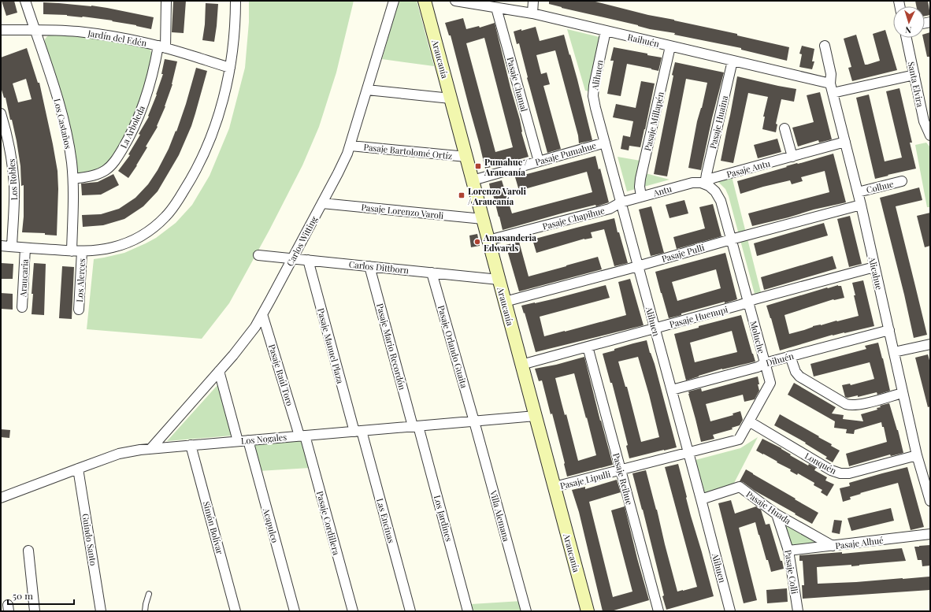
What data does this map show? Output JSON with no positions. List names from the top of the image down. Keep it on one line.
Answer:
{"streets":{"street":["Jardín del Edén","Raihuén","Araucanía","Alihuen","Pasaje Chamal","Santa Elvira","Pasaje Millapén","Pasaje Huaina","Los Castaños","La Arboleda","Pasaje Bartolomé Ortíz","Pasaje Pumahue","Pasaje Antu","Los Robles","Colhue","Antu","Pasaje Lorenzo Varoli","Pasaje Chapihue","Carlos Witting","Pasaje Pulli","Carlos Dittborn","Alicahue","Araucaria","Los Alerces","Pasaje Huenupi","Moluche","Pasaje Manuel Plaza","Pasaje Mario Recordón","Pasaje Orlando Guaita","Dihuén","Pasaje Raúl Toro","Los Nogales","Lonquén","Pasaje Reihue","Pasaje Lipulli","Pasaje Huada","Villa Alemana","Los Jardines","Las Encinas","Pasaje Cordillera","Acapulco","Simón Bolívar","Guindo Santo","Pasaje Alhué","Pasaje Colli"]},"crossings":[["Jardín del Edén","Los Castaños"],["Jardín del Edén","La Arboleda"],["Raihuén","Alihuen"],["Raihuén","Pasaje Chamal"],["Raihuén","Santa Elvira"],["Raihuén","Pasaje Millapén"],["Raihuén","Pasaje Huaina"],["Raihuén","Alicahue"],["Araucanía","Pasaje Bartolomé Ortíz"],["Araucanía","Pasaje Pumahue"],["Araucanía","Pasaje Lorenzo Varoli"],["Araucanía","Pasaje Chapihue"],["Araucanía","Pasaje Pulli"],["Araucanía","Carlos Dittborn"],["Araucanía","Pasaje Huenupi"],["Araucanía","Los Nogales"],["Araucanía","Pasaje Lipulli"],["Alihuen","Pasaje Pumahue"],["Alihuen","Antu"],["Alihuen","Pasaje Chapihue"],["Alihuen","Pasaje Pulli"],["Alihuen","Pasaje Huenupi"],["Alihuen","Moluche"],["Alihuen","Dihuén"],["Alihuen","Pasaje Lipulli"],["Alihuen","Pasaje Huada"],["Pasaje Chamal","Pasaje Pumahue"],["Pasaje Millapén","Antu"],["Pasaje Huaina","Pasaje Antu"],["Pasaje Huaina","Antu"],["Pasaje Huaina","Moluche"],["Los Castaños","La Arboleda"],["Pasaje Bartolomé Ortíz","Carlos Witting"],["Pasaje Antu","Antu"],["Pasaje Antu","Alicahue"],["Pasaje Antu","Moluche"],["Colhue","Alicahue"],["Antu","Pasaje Chapihue"],["Antu","Moluche"],["Pasaje Lorenzo Varoli","Carlos Witting"],["Carlos Witting","Carlos Dittborn"],["Carlos Witting","Pasaje Raúl Toro"],["Carlos Witting","Los Nogales"],["Pasaje Pulli","Alicahue"],["Pasaje Pulli","Moluche"],["Carlos Dittborn","Pasaje Manuel Plaza"],["Carlos Dittborn","Pasaje Mario Recordón"],["Carlos Dittborn","Pasaje Orlando Guaita"],["Alicahue","Pasaje Huenupi"],["Alicahue","Dihuén"],["Alicahue","Lonquén"],["Pasaje Huenupi","Moluche"],["Pasaje Huenupi","Pasaje Reihue"],["Moluche","Dihuén"],["Moluche","Lonquén"],["Moluche","Pasaje Lipulli"],["Pasaje Manuel Plaza","Los Nogales"],["Pasaje Manuel Plaza","Las Encinas"],["Pasaje Mario Recordón","Los Nogales"],["Pasaje Mario Recordón","Los Jardines"],["Pasaje Orlando Guaita","Los Nogales"],["Pasaje Orlando Guaita","Villa Alemana"],["Pasaje Raúl Toro","Los Nogales"],["Pasaje Raúl Toro","Pasaje Cordillera"],["Los Nogales","Villa Alemana"],["Los Nogales","Los Jardines"],["Los Nogales","Las Encinas"],["Los Nogales","Pasaje Cordillera"],["Los Nogales","Acapulco"],["Los Nogales","Simón Bolívar"],["Los Nogales","Guindo Santo"],["Pasaje Reihue","Pasaje Lipulli"],["Pasaje Huada","Pasaje Alhué"],["Pasaje Huada","Pasaje Colli"],["Pasaje Alhué","Pasaje Colli"]],"places":{"transit":["Pumahue / Araucanía","Lorenzo Varoli / Araucanía"],"other":["Amasanderia Edwards"]},"scale_bar":"50 m","north":"bottom"}
